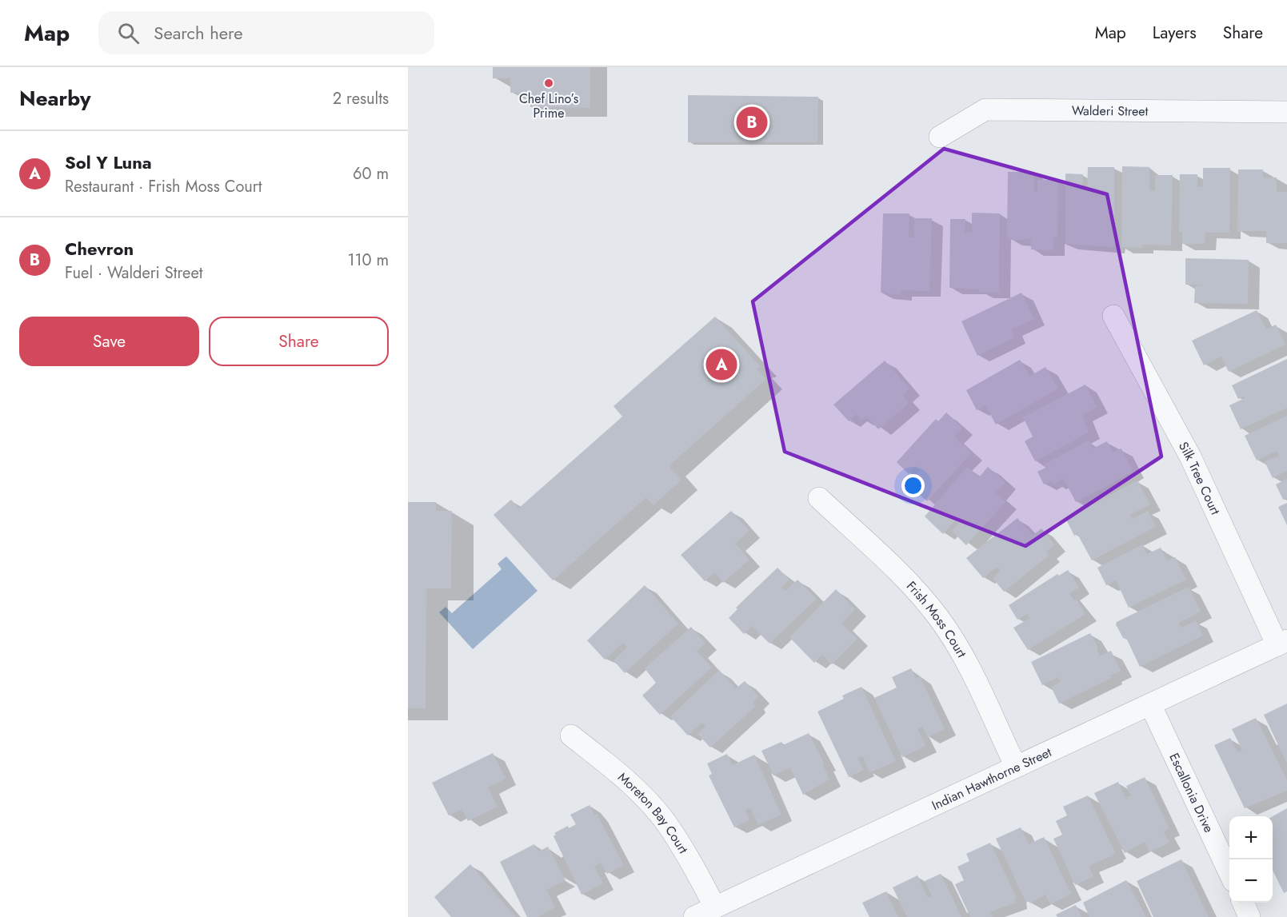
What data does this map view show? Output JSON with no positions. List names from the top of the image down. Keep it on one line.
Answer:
{"streets":{"street":["Walderi Street","Silk Tree Court","Frish Moss Court","Indian Hawthorne Street","Escallonia Drive","Moreton Bay Court"]},"crossings":[["Silk Tree Court","Indian Hawthorne Street"],["Frish Moss Court","Indian Hawthorne Street"],["Indian Hawthorne Street","Escallonia Drive"],["Indian Hawthorne Street","Moreton Bay Court"]],"places":["Chef Lino’s Prime"],"page":{"header":"Map","search":"Search here","nav":["Map","Layers","Share"],"heading":["Nearby","2 results"],"pins":["B","A"],"list":[{"mark":"A","name":"Sol Y Luna","note":"Restaurant · Frish Moss Court","value":"60 m"},{"mark":"B","name":"Chevron","note":"Fuel · Walderi Street","value":"110 m"}],"buttons":["Save","Share"],"map_buttons":["+","−"]}}
